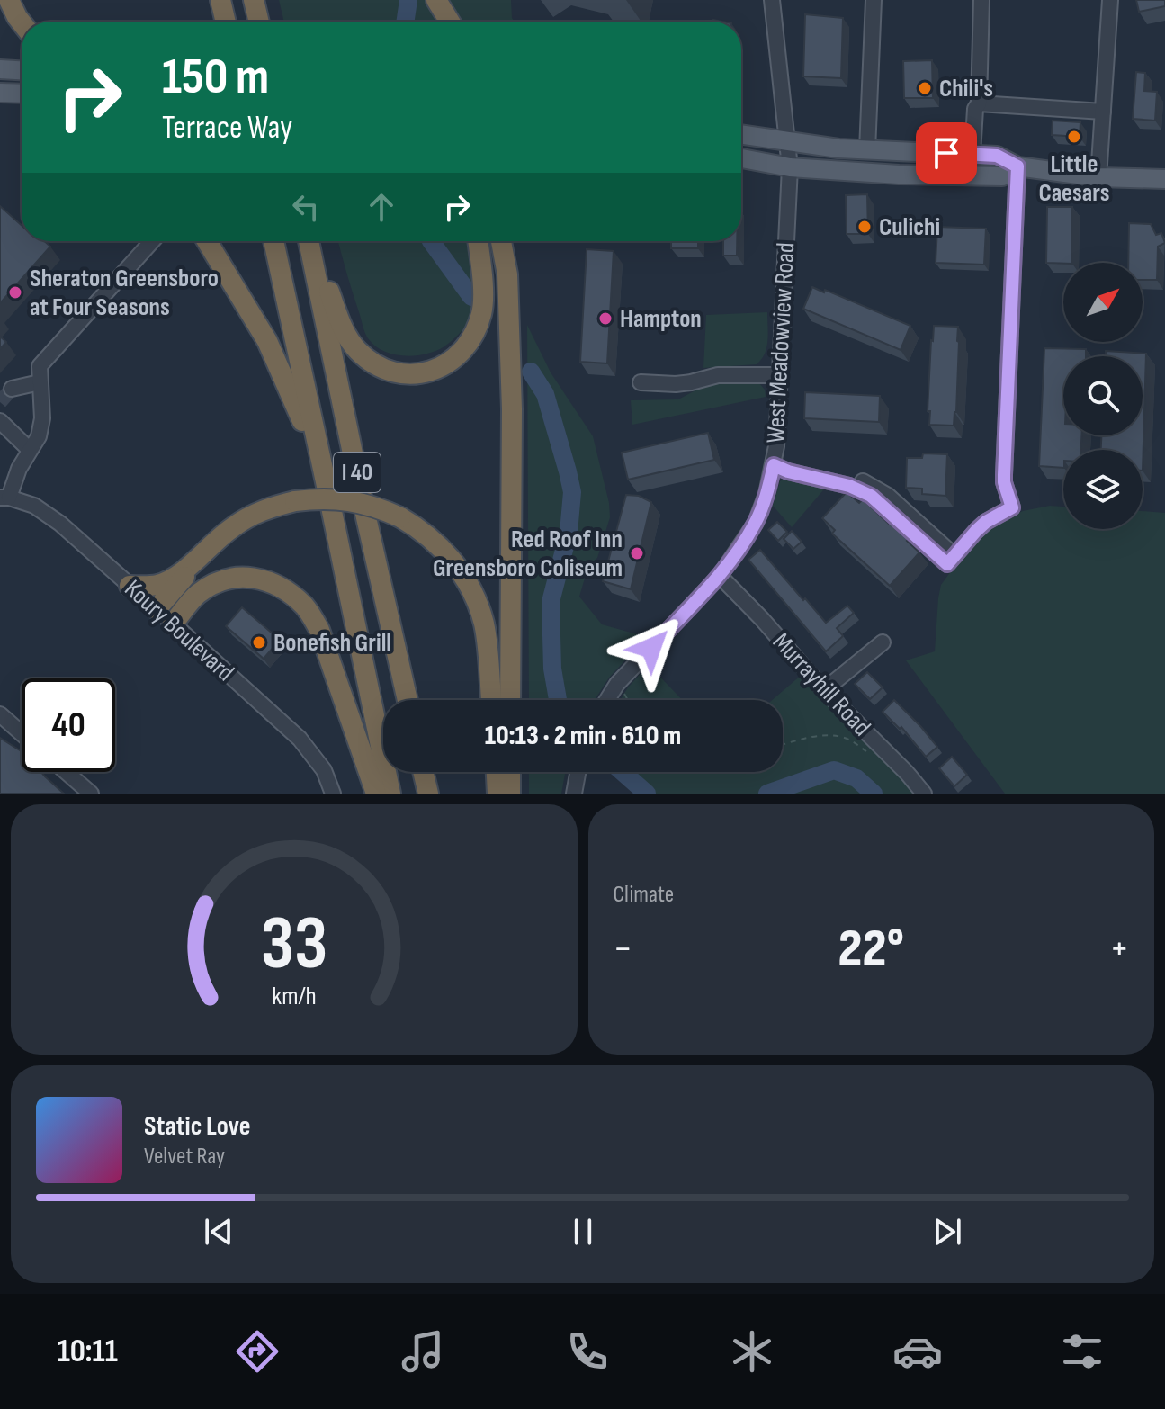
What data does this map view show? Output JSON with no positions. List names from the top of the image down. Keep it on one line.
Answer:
{"streets":{"highway":["I 40"],"street":["West Meadowview Road","Koury Boulevard","Murrayhill Road"]},"crossings":[["West Meadowview Road","Murrayhill Road"]],"places":["Chili's","Little Caesars","Culichi","Sheraton Greensboro at Four Seasons","Hampton","Red Roof Inn Greensboro Coliseum","Bonefish Grill"],"north":"top right","page":{"turn":["150 m","Terrace Way"],"limit":"40","trip":"10:13 · 2 min · 610 m","tile":"Climate","heat":["−","22°","+"],"song":["Static Love","Velvet Ray"],"tabs":"10:11","gauge":["33","km/h"]}}
